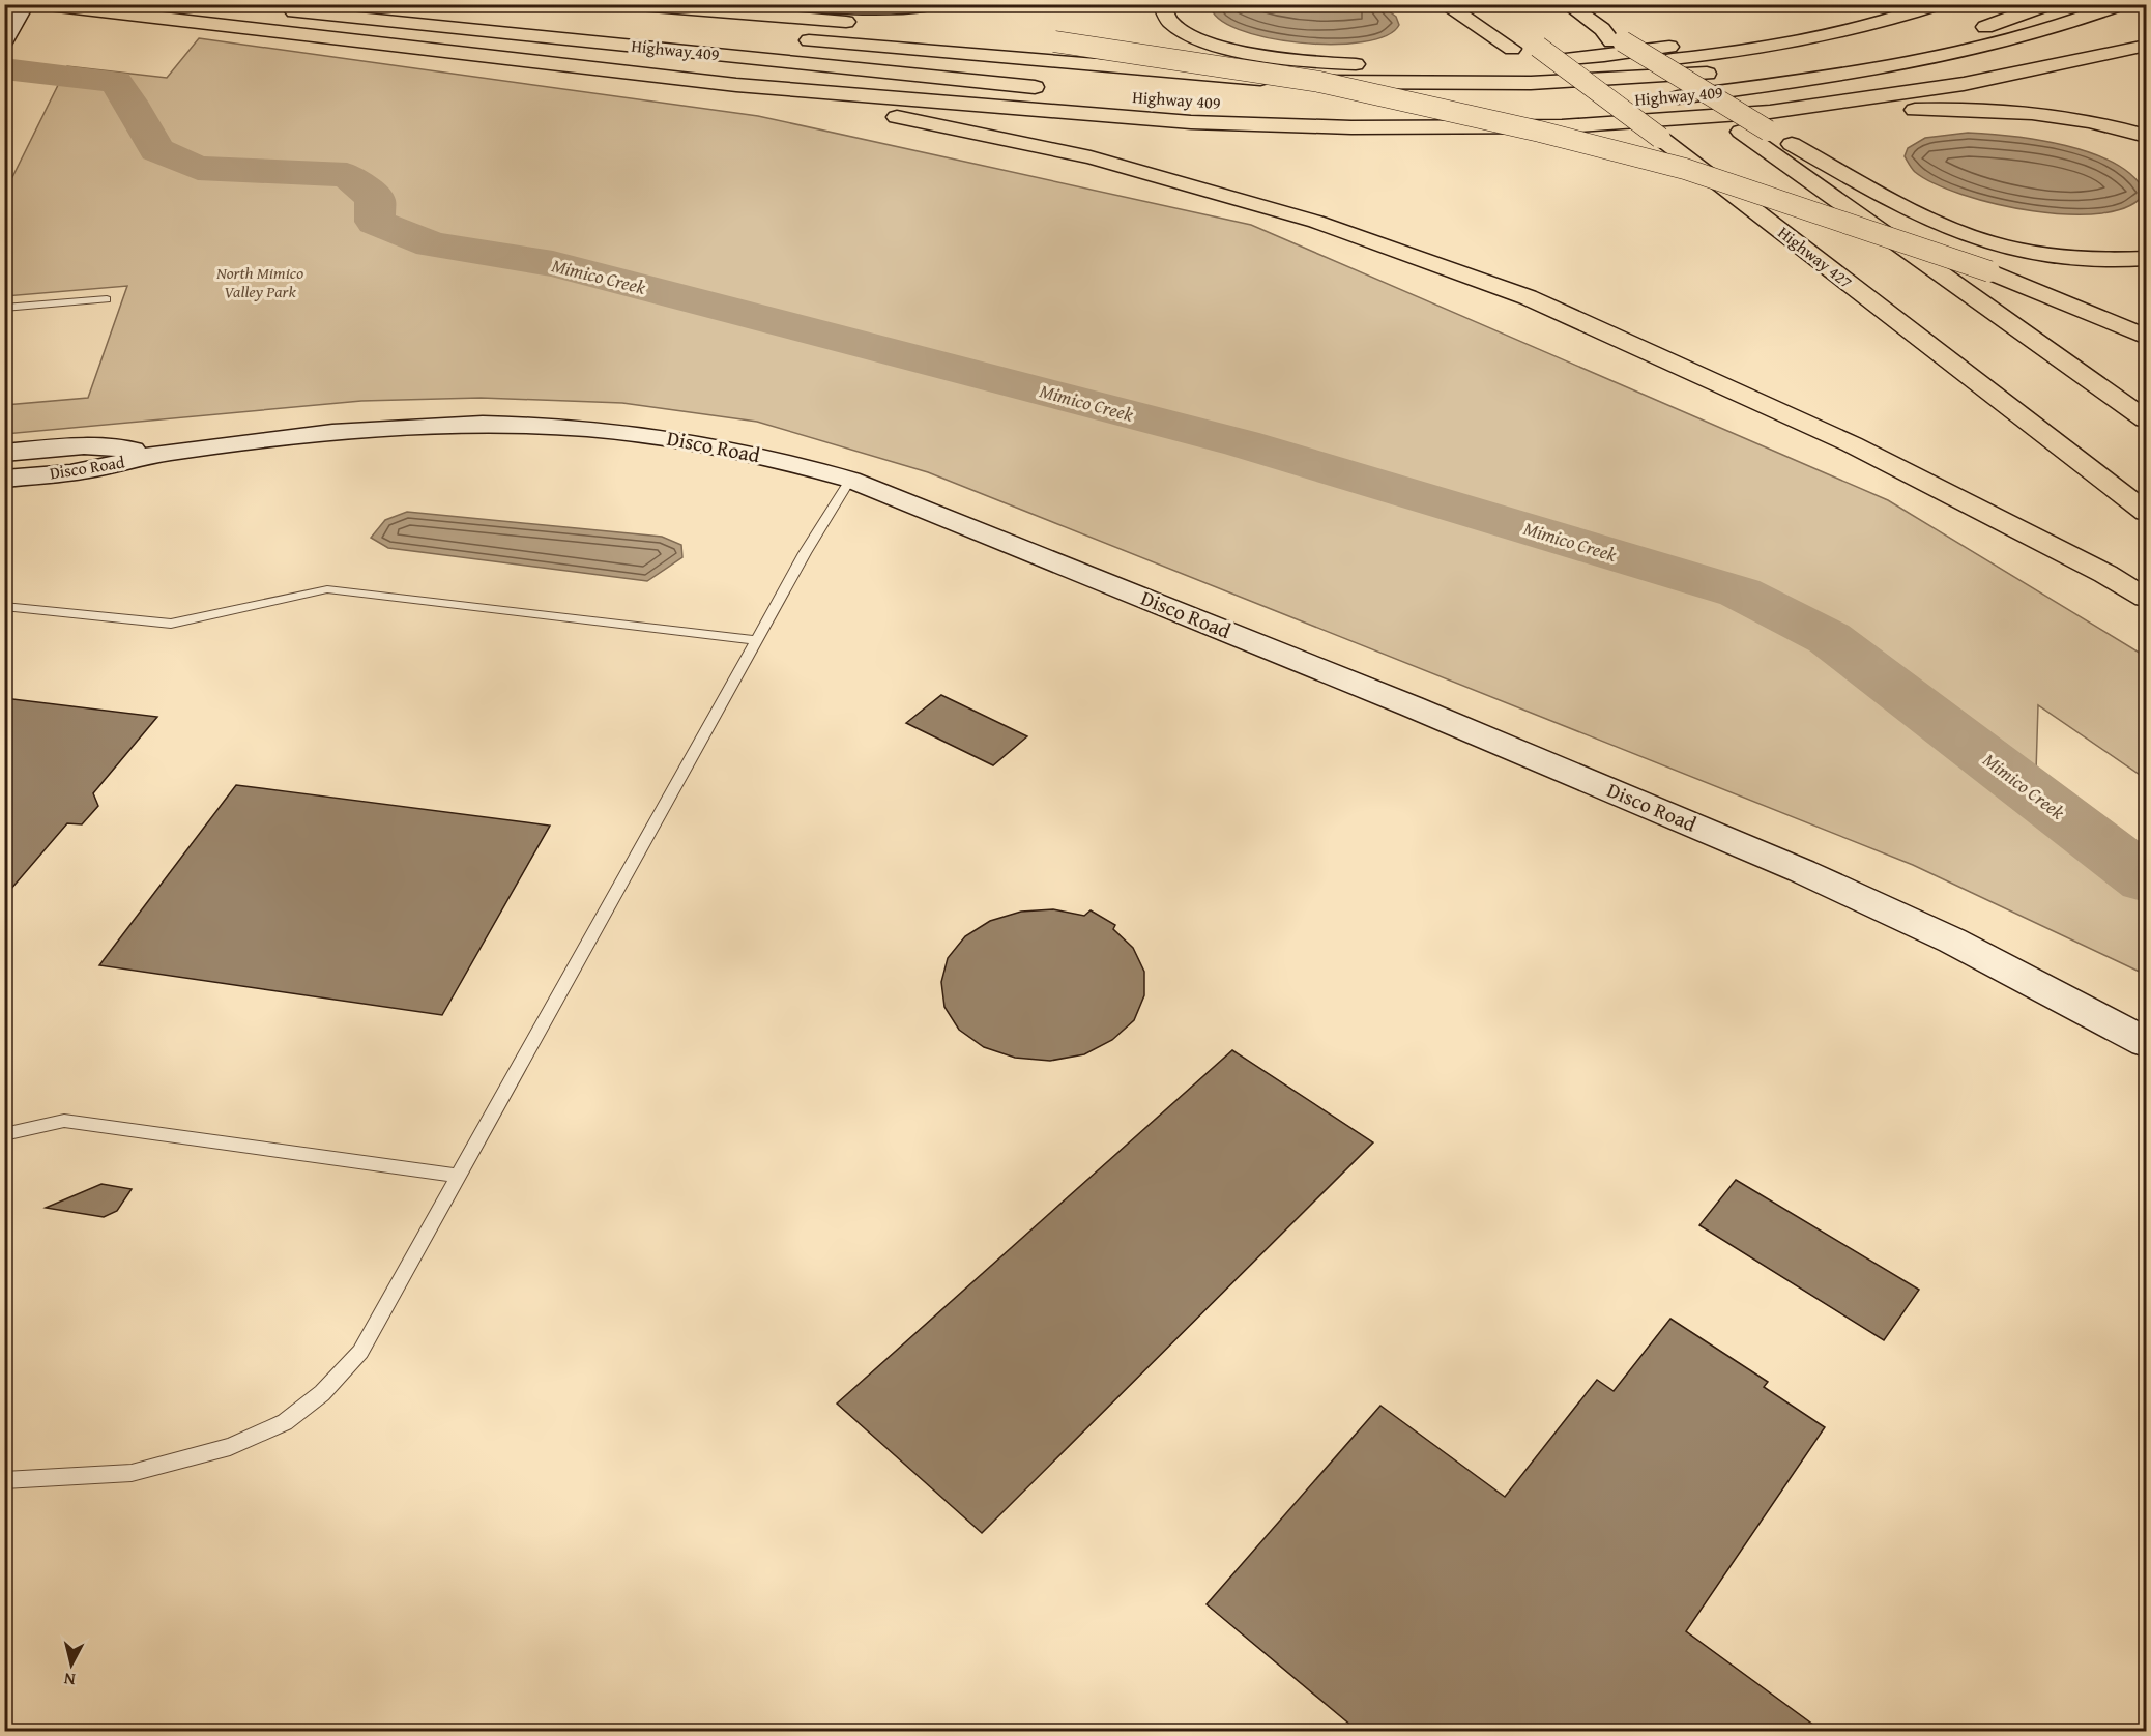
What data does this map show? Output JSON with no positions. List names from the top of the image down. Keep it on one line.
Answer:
{"streets":{"highway":["Highway 409","Highway 427"],"main road":["Disco Road"]},"crossings":[["Highway 409","Highway 427"]],"water":["Mimico Creek"],"parks":["North Mimico Valley Park"],"north":"bottom"}
